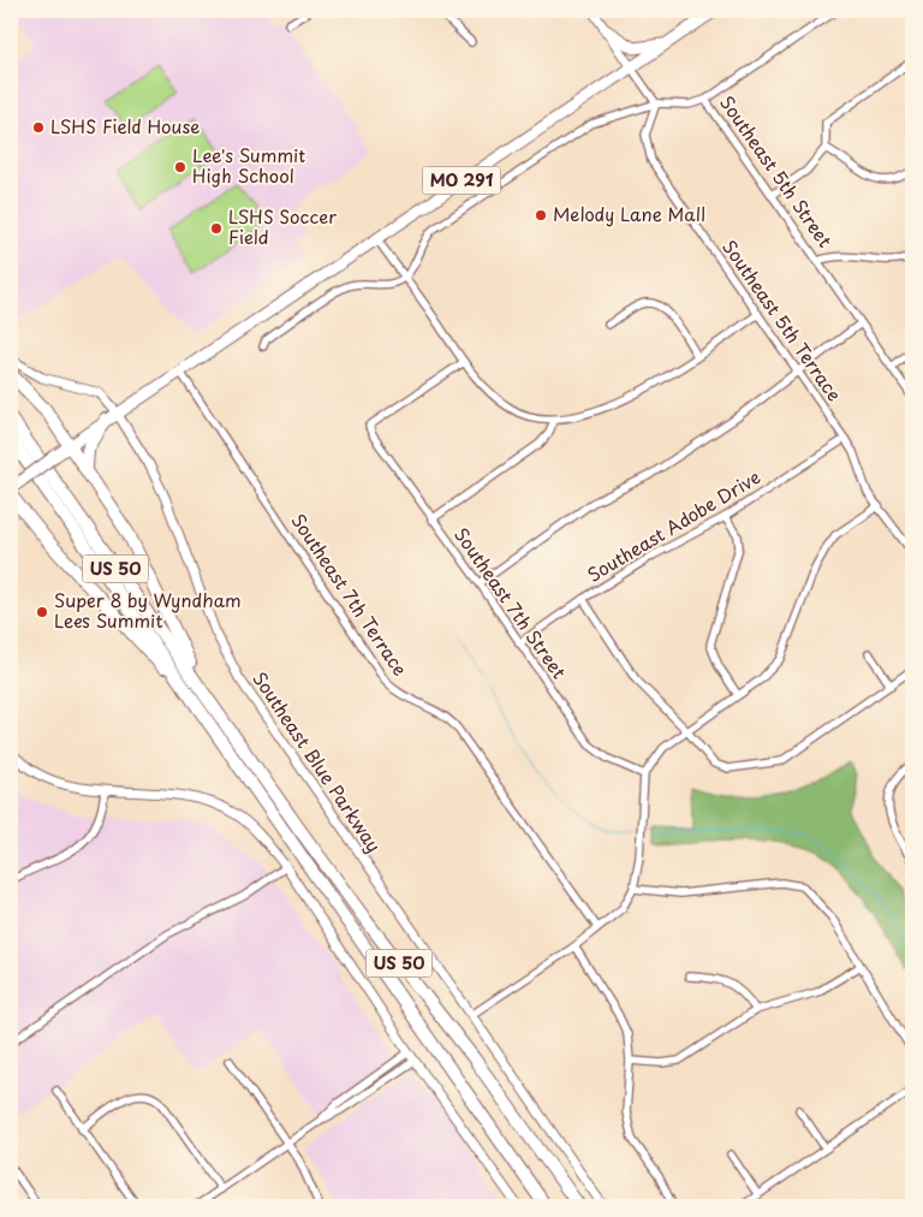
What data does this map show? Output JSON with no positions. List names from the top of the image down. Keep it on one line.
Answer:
{"streets":{"highway":["US 50"],"main road":["MO 291"],"street":["Southeast 5th Street","Southeast 5th Terrace","Southeast Adobe Drive","Southeast 7th Terrace","Southeast 7th Street","Southeast Blue Parkway"]},"crossings":[["Southeast 5th Street","Southeast 5th Terrace"],["MO 291","Southeast 7th Terrace"],["MO 291","Southeast Blue Parkway"],["Southeast 5th Terrace","Southeast Adobe Drive"],["Southeast Adobe Drive","Southeast 7th Street"]],"places":["LSHS Field House","Lee's Summit High School","Melody Lane Mall","LSHS Soccer Field","Super 8 by Wyndham Lees Summit"]}
